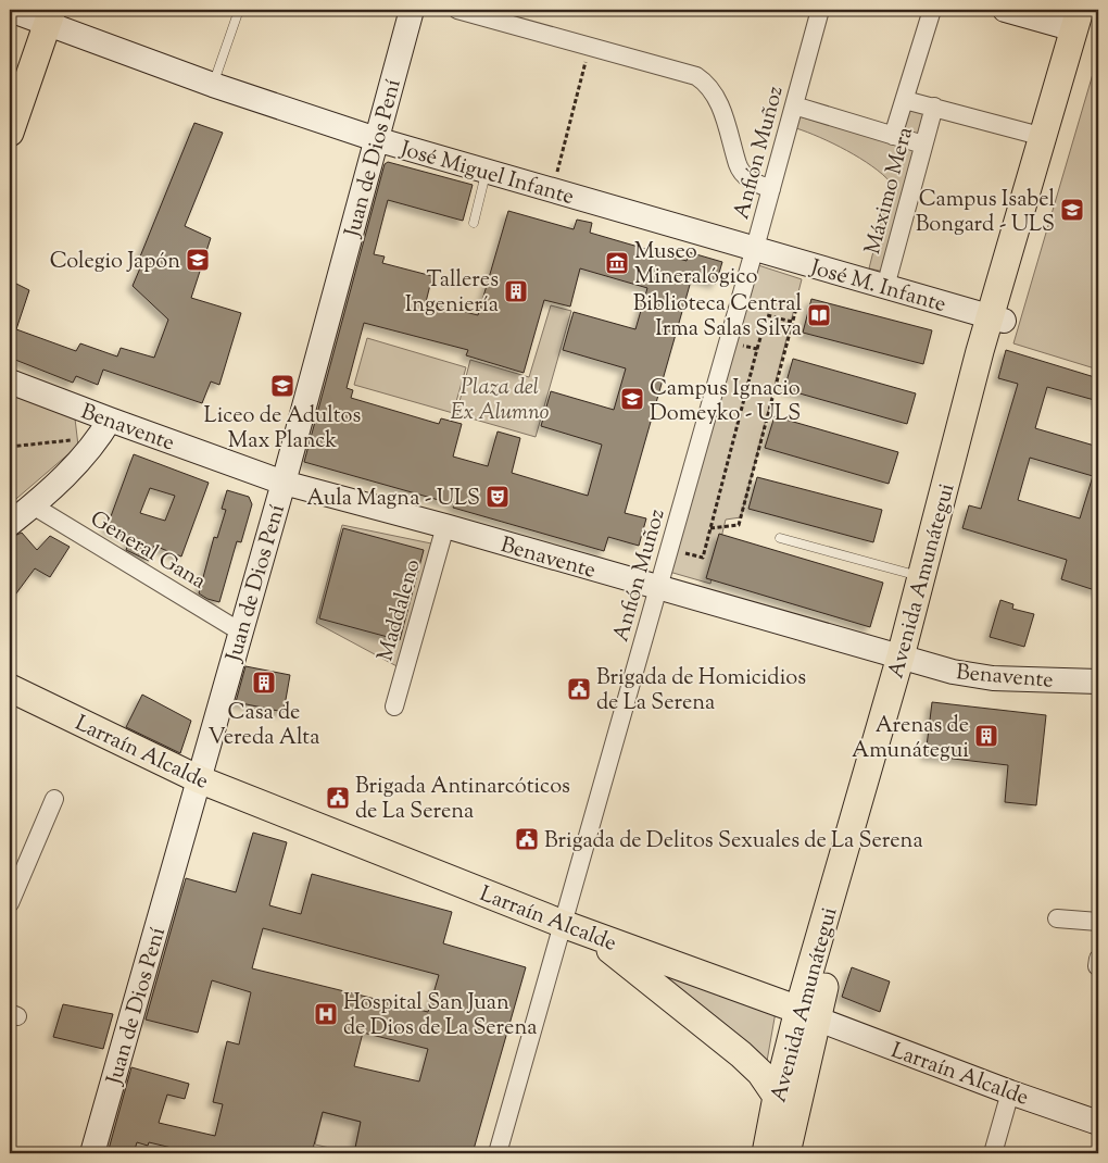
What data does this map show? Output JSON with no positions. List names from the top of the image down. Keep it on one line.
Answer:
{"streets":{"main road":["Juan de Dios Pení","José Miguel Infante","José M. Infante","Benavente","Avenida Amunátegui","Larraín Alcalde"],"street":["Anfión Muñoz","Máximo Mera","General Gana","Maddaleno"]},"crossings":[["Anfión Muñoz","José Miguel Infante"],["Anfión Muñoz","José M. Infante"],["Anfión Muñoz","Benavente"],["Anfión Muñoz","Larraín Alcalde"],["Juan de Dios Pení","José Miguel Infante"],["Juan de Dios Pení","Benavente"],["Juan de Dios Pení","General Gana"],["Juan de Dios Pení","Larraín Alcalde"],["José Miguel Infante","José M. Infante"],["Máximo Mera","José M. Infante"],["José M. Infante","Avenida Amunátegui"],["Benavente","Avenida Amunátegui"],["Benavente","Maddaleno"],["Avenida Amunátegui","Larraín Alcalde"]],"parks":["Plaza del Ex Alumno"],"places":{"school or university":["Campus Isabel Bongard - ULS","Colegio Japón","Liceo de Adultos Max Planck","Campus Ignacio Domeyko - ULS"],"museum":["Museo Mineralógico"],"building":["Talleres Ingeniería","Casa de Vereda Alta","Arenas de Amunátegui"],"library":["Biblioteca Central Irma Salas Silva"],"theatre":["Aula Magna - ULS"],"public building":["Brigada de Homicidios de La Serena","Brigada Antinarcóticos de La Serena","Brigada de Delitos Sexuales de La Serena"],"hospital":["Hospital San Juan de Dios de La Serena"]}}
